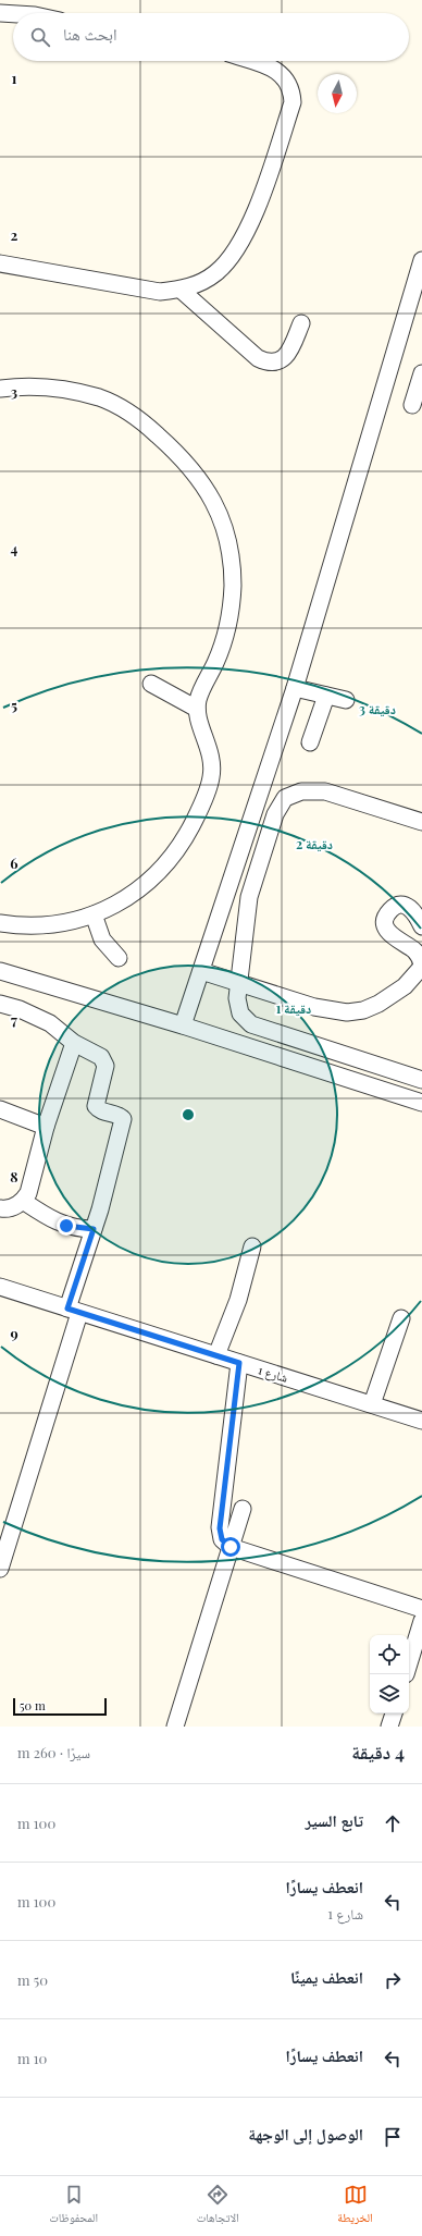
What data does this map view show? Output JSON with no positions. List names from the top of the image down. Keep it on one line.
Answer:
{"streets":{"street":["شارع 1"]},"scale_bar":"50 m","north":"bottom","page":{"search":"ابحث هنا","scale":"50 m","heading":["4 دقيقة","سيرًا · 260 m"],"list":[["تابع السير","100 m"],["انعطف يسارًا","شارع 1","100 m"],["انعطف يمينًا","50 m"],["انعطف يسارًا","10 m"],"الوصول إلى الوجهة"],"nav":["الخريطة","الاتجاهات","المحفوظات"]},"grid":{"rows":["1","2","3","4","5","6","7","8","9"]},"rings":["3 دقيقة","2 دقيقة","1 دقيقة"]}
